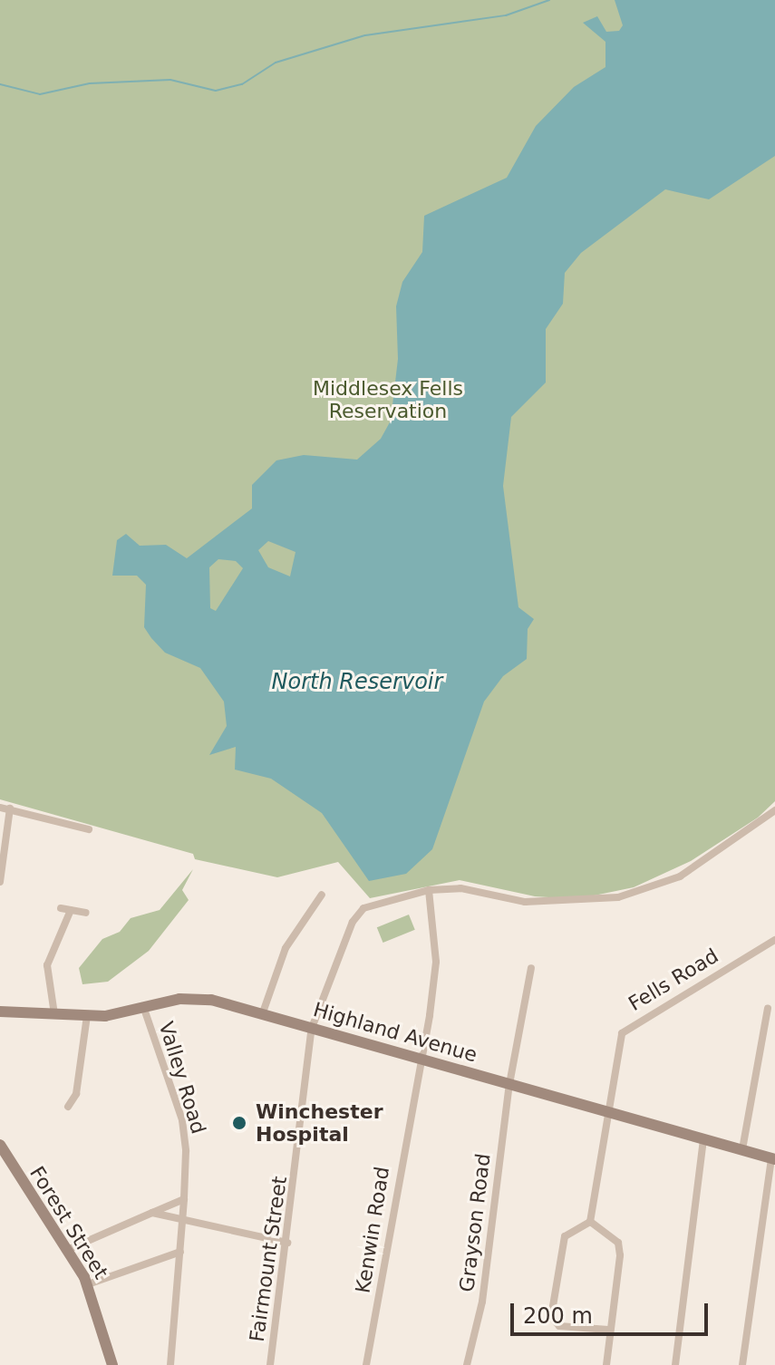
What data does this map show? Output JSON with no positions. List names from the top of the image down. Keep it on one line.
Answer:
{"streets":{"main road":["Highland Avenue","Forest Street"],"street":["Fells Road","Valley Road","Grayson Road","Kenwin Road","Fairmount Street"]},"crossings":[["Fells Road","Highland Avenue"],["Highland Avenue","Valley Road"],["Highland Avenue","Grayson Road"],["Highland Avenue","Kenwin Road"],["Highland Avenue","Fairmount Street"],["Kenwin Road","Fairmount Street"]],"water":["North Reservoir"],"parks":["Middlesex Fells Reservation"],"places":["Winchester Hospital"],"scale_bar":"200 m"}
